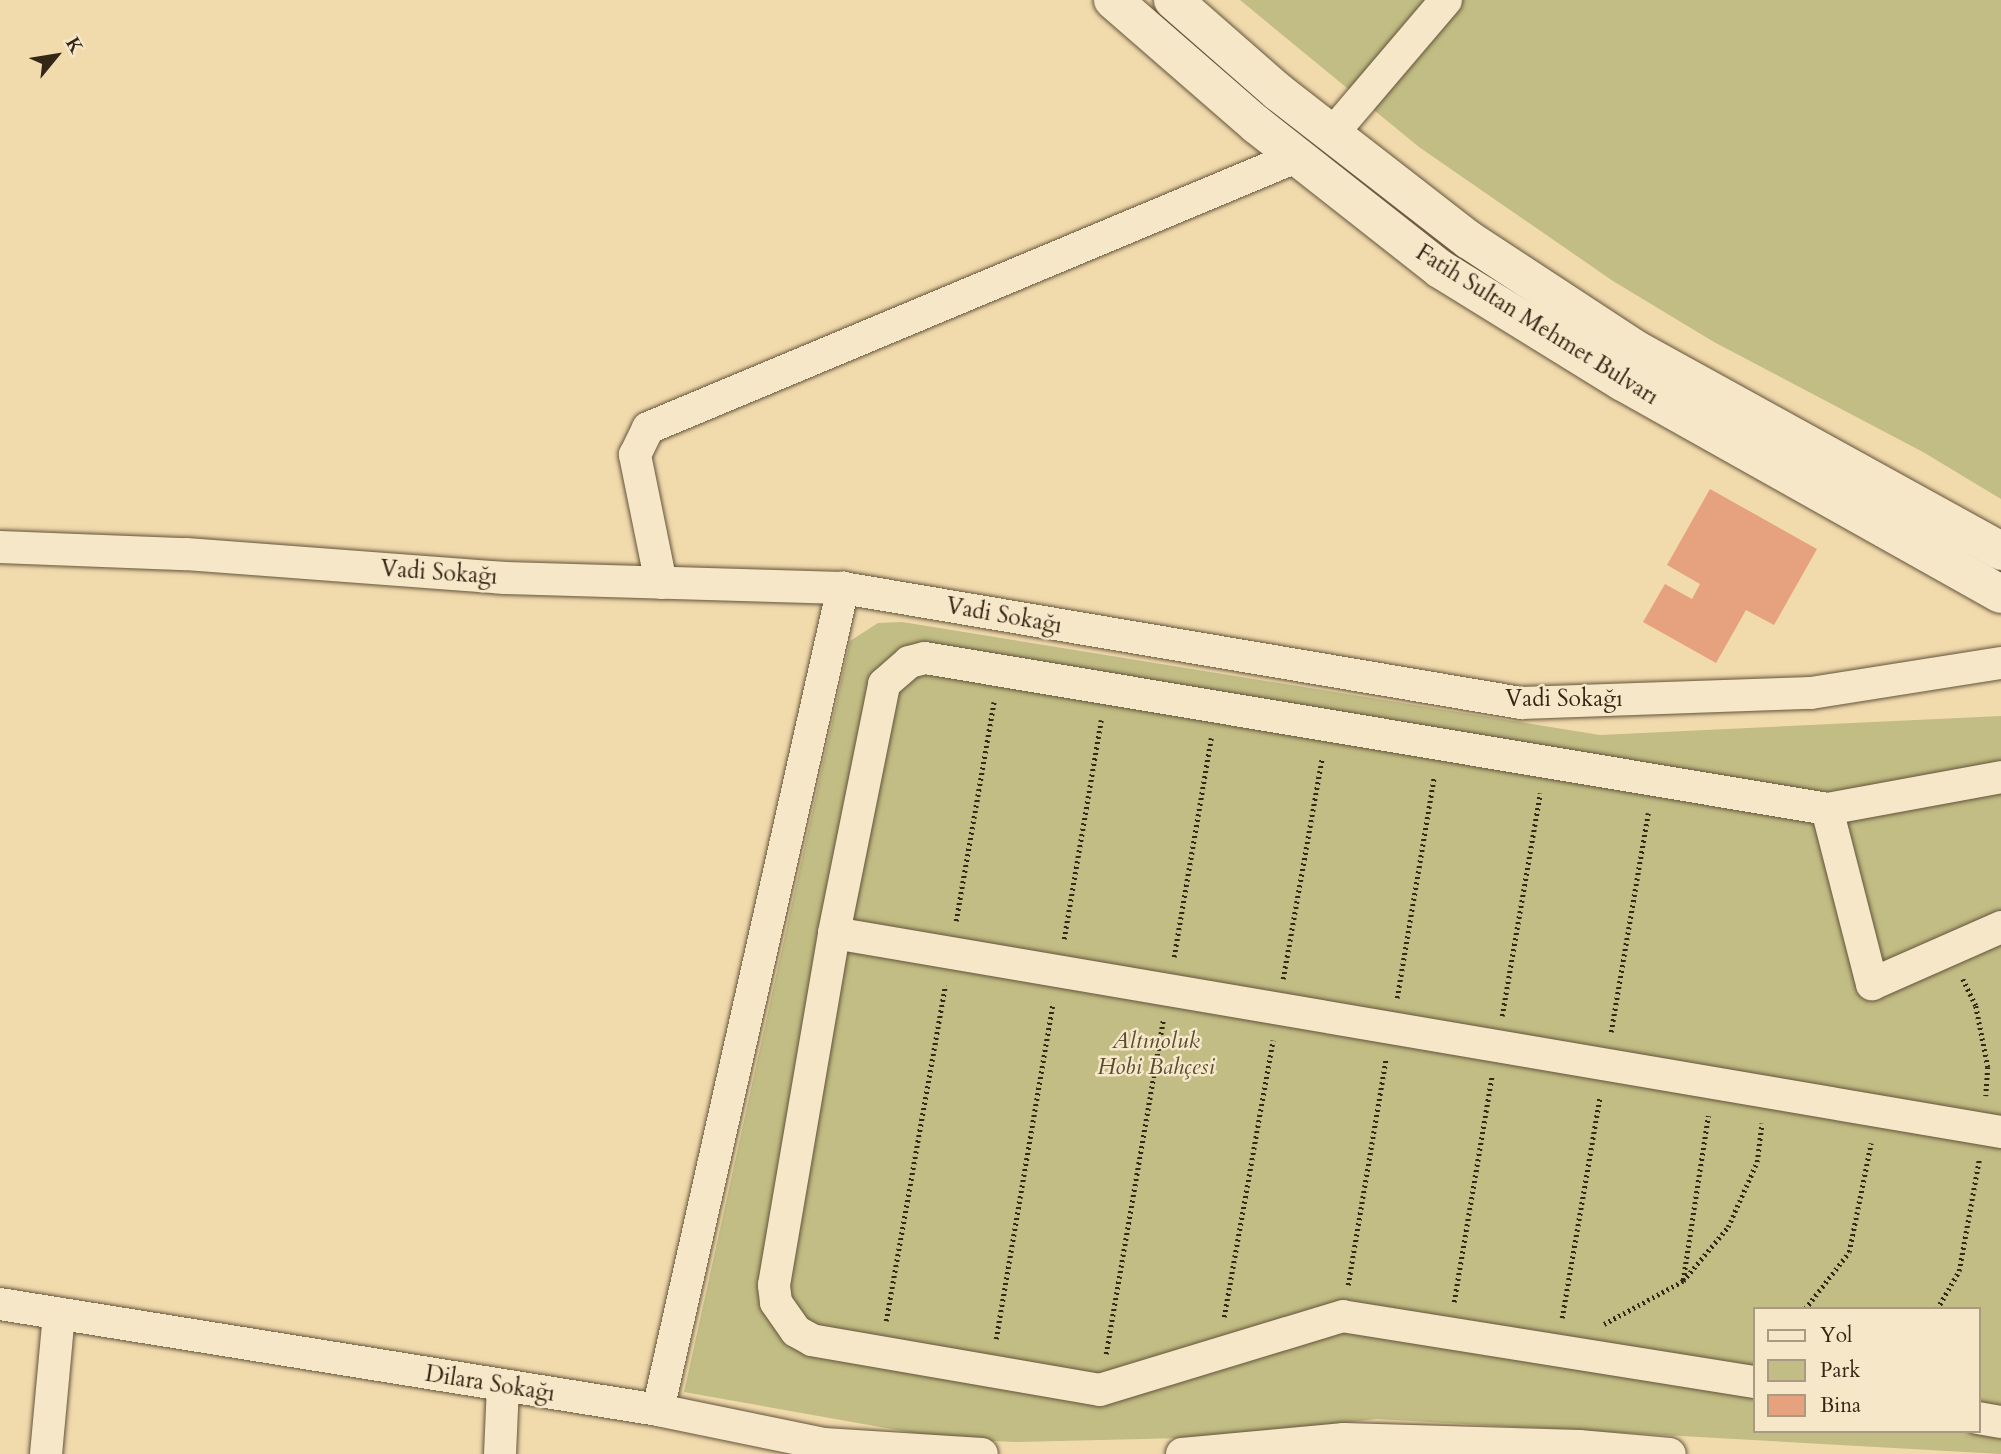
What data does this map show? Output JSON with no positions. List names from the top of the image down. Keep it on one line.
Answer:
{"streets":{"main road":["Fatih Sultan Mehmet Bulvarı"],"street":["Vadi Sokağı","Dilara Sokağı"]},"parks":["Altınoluk Hobi Bahçesi"],"legend":["Yol","Park","Bina"],"north":"top right"}
